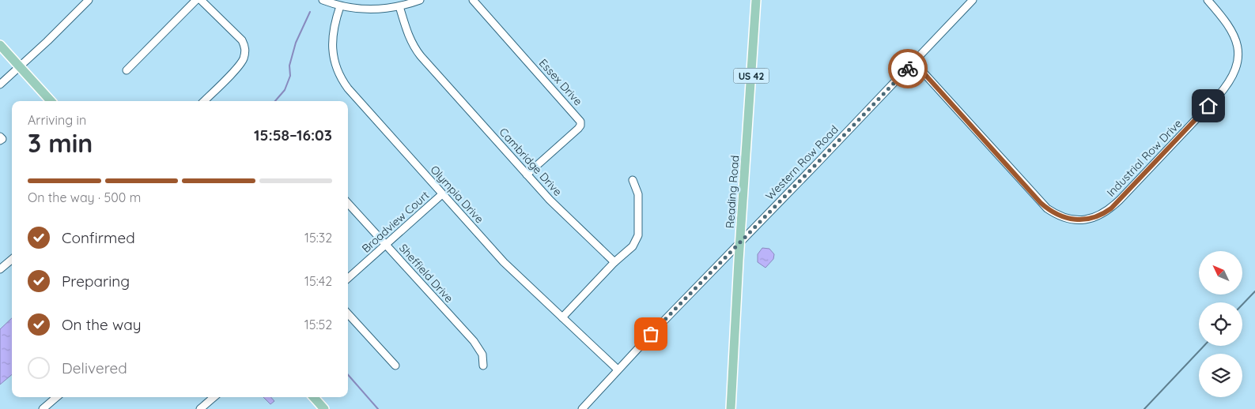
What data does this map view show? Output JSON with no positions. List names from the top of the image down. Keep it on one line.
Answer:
{"streets":{"main road":["US 42","Reading Road"],"street":["Essex Drive","Industrial Row Drive","Cambridge Drive","Western Row Road","Olympia Drive","Broadview Court","Sheffield Drive"]},"crossings":[["Essex Drive","Cambridge Drive"],["Industrial Row Drive","Western Row Road"],["Western Row Road","Reading Road"],["Western Row Road","Olympia Drive"],["Olympia Drive","Broadview Court"],["Broadview Court","Sheffield Drive"]],"north":"top left","page":{"heading":["3 min","Arriving in","15:58–16:03"],"bar":"On the way · 500 m","list":[["Confirmed","15:32"],["Preparing","15:42"],["On the way","15:52"],"Delivered"]}}
